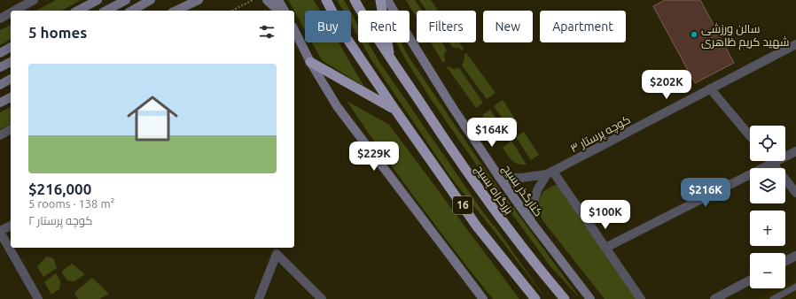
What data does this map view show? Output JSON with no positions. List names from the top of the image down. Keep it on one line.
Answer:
{"streets":{"highway":["بزرگراه بسیج","16"],"main road":["کنارگذر بسیج"],"street":["کوچه پرستار ۳"]},"places":["سالن ورزشی شهید کریم ظاهری"],"page":{"chip":["Buy","Rent","Filters","New","Apartment"],"heading":"5 homes","list":[{"name":"$216,000","note":"5 rooms · 138 m² · کوچه پرستار ۲"}],"price":["$202K","$164K","$229K","$216K","$100K"],"map_buttons":["+","−"]}}
